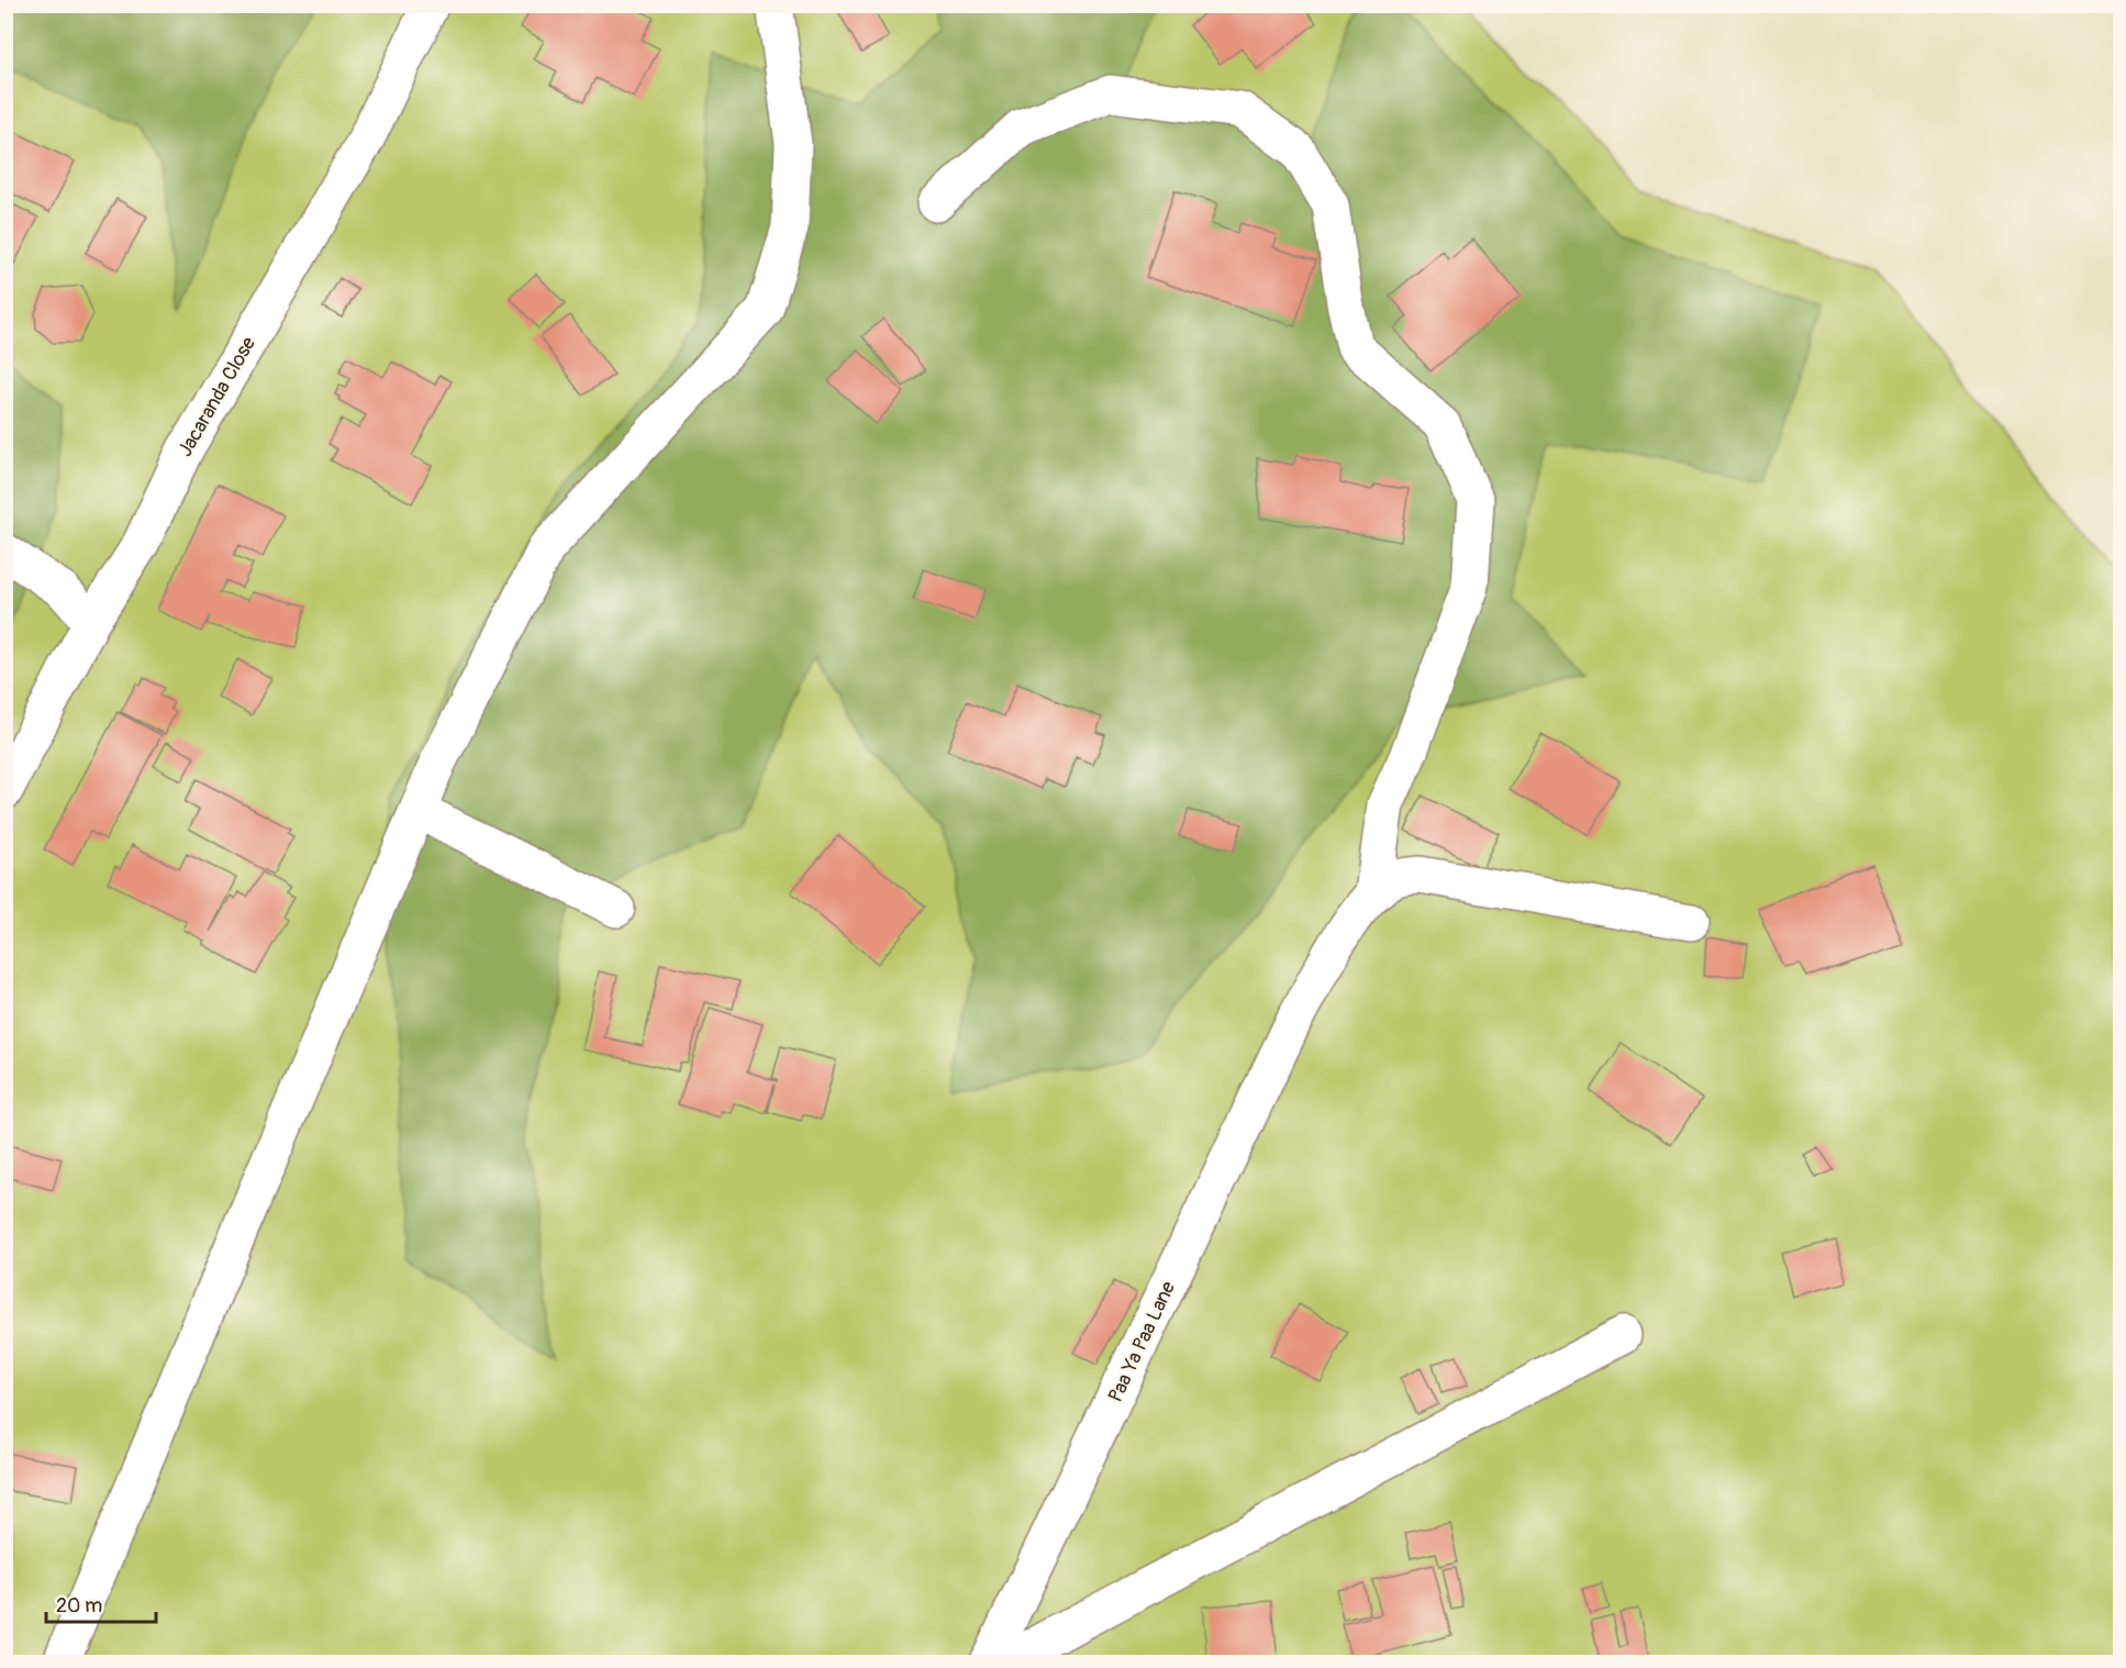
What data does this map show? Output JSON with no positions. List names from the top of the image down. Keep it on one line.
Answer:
{"streets":{"street":["Jacaranda Close","Paa Ya Paa Lane"]},"scale_bar":"20 m"}
